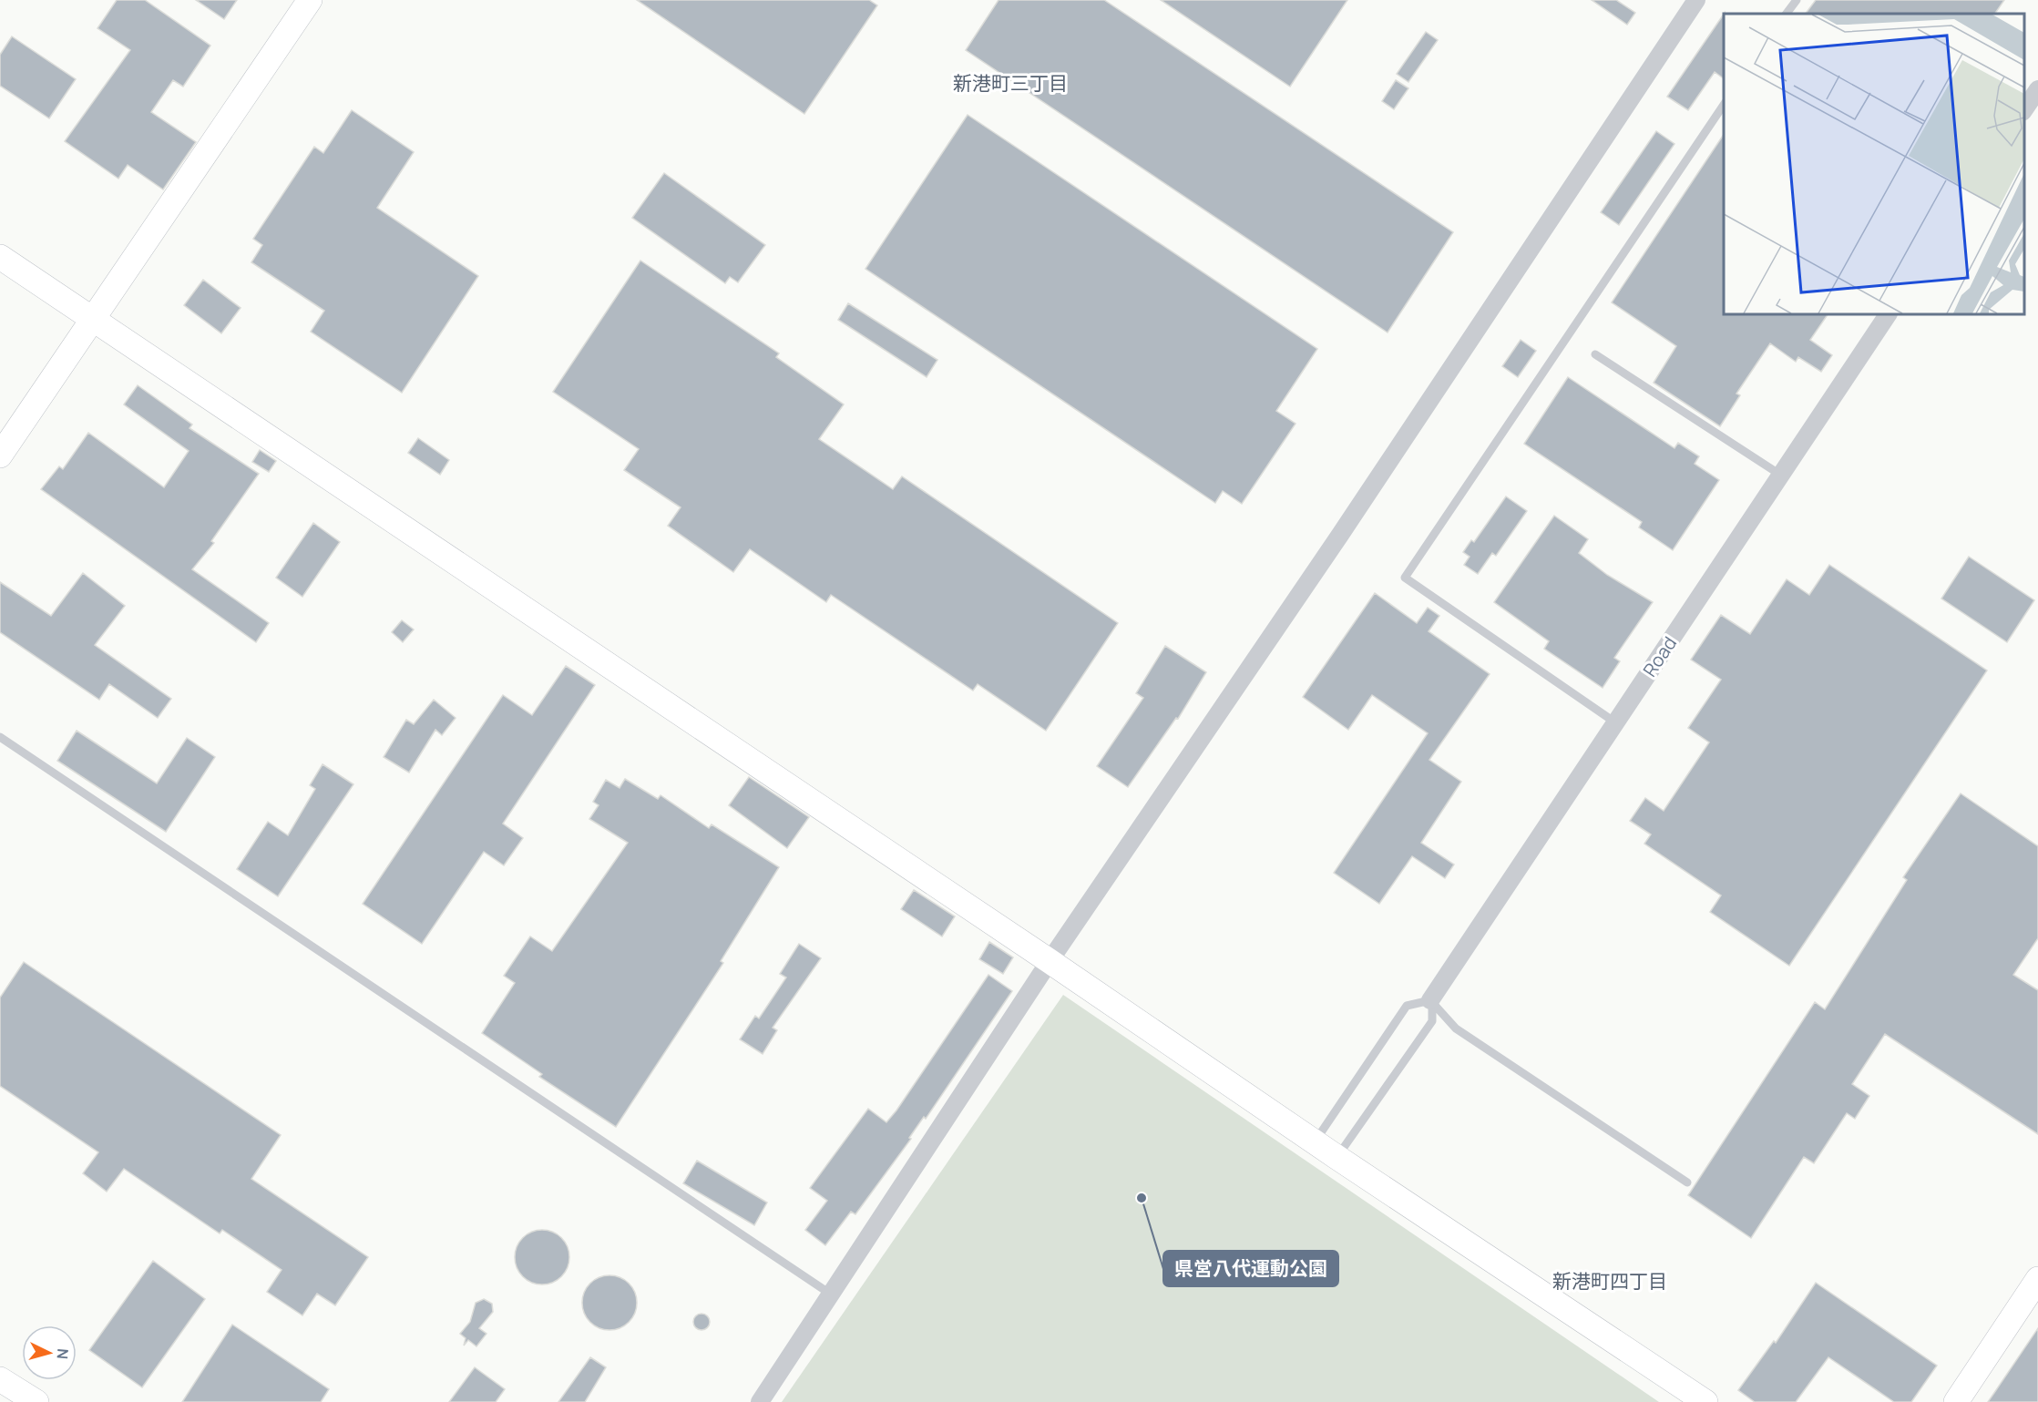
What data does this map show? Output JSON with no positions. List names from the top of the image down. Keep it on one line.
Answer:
{"streets":{"street":["Road"]},"districts":["新港町三丁目","新港町四丁目"],"places":["県営八代運動公園"],"north":"right"}
